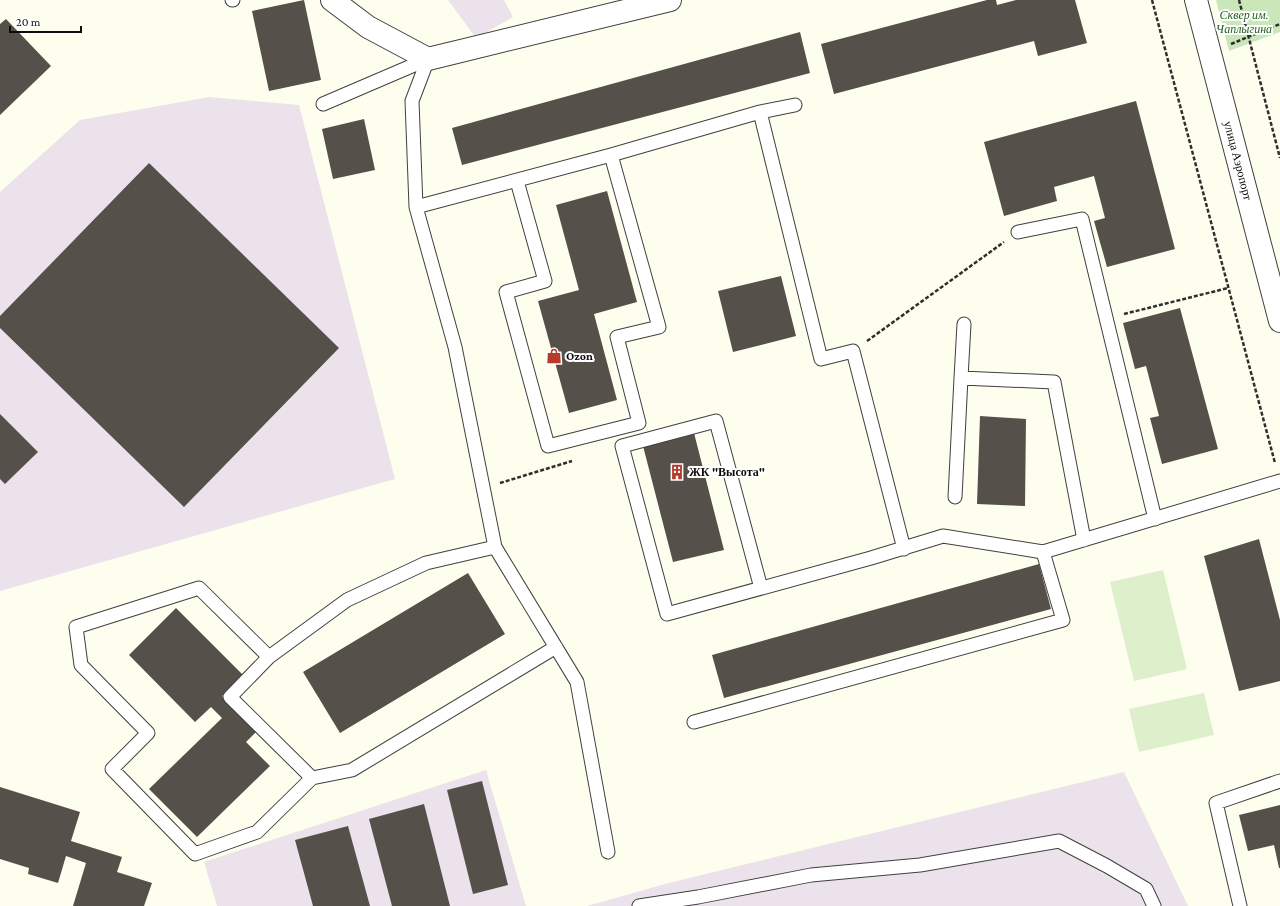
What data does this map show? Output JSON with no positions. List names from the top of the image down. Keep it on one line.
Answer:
{"streets":{"street":["улица Аэропорт"]},"parks":["Сквер им. Чаплыгина"],"places":{"shop":["Ozon"],"building":["ЖК \"Высота\""]},"scale_bar":"20 m"}
